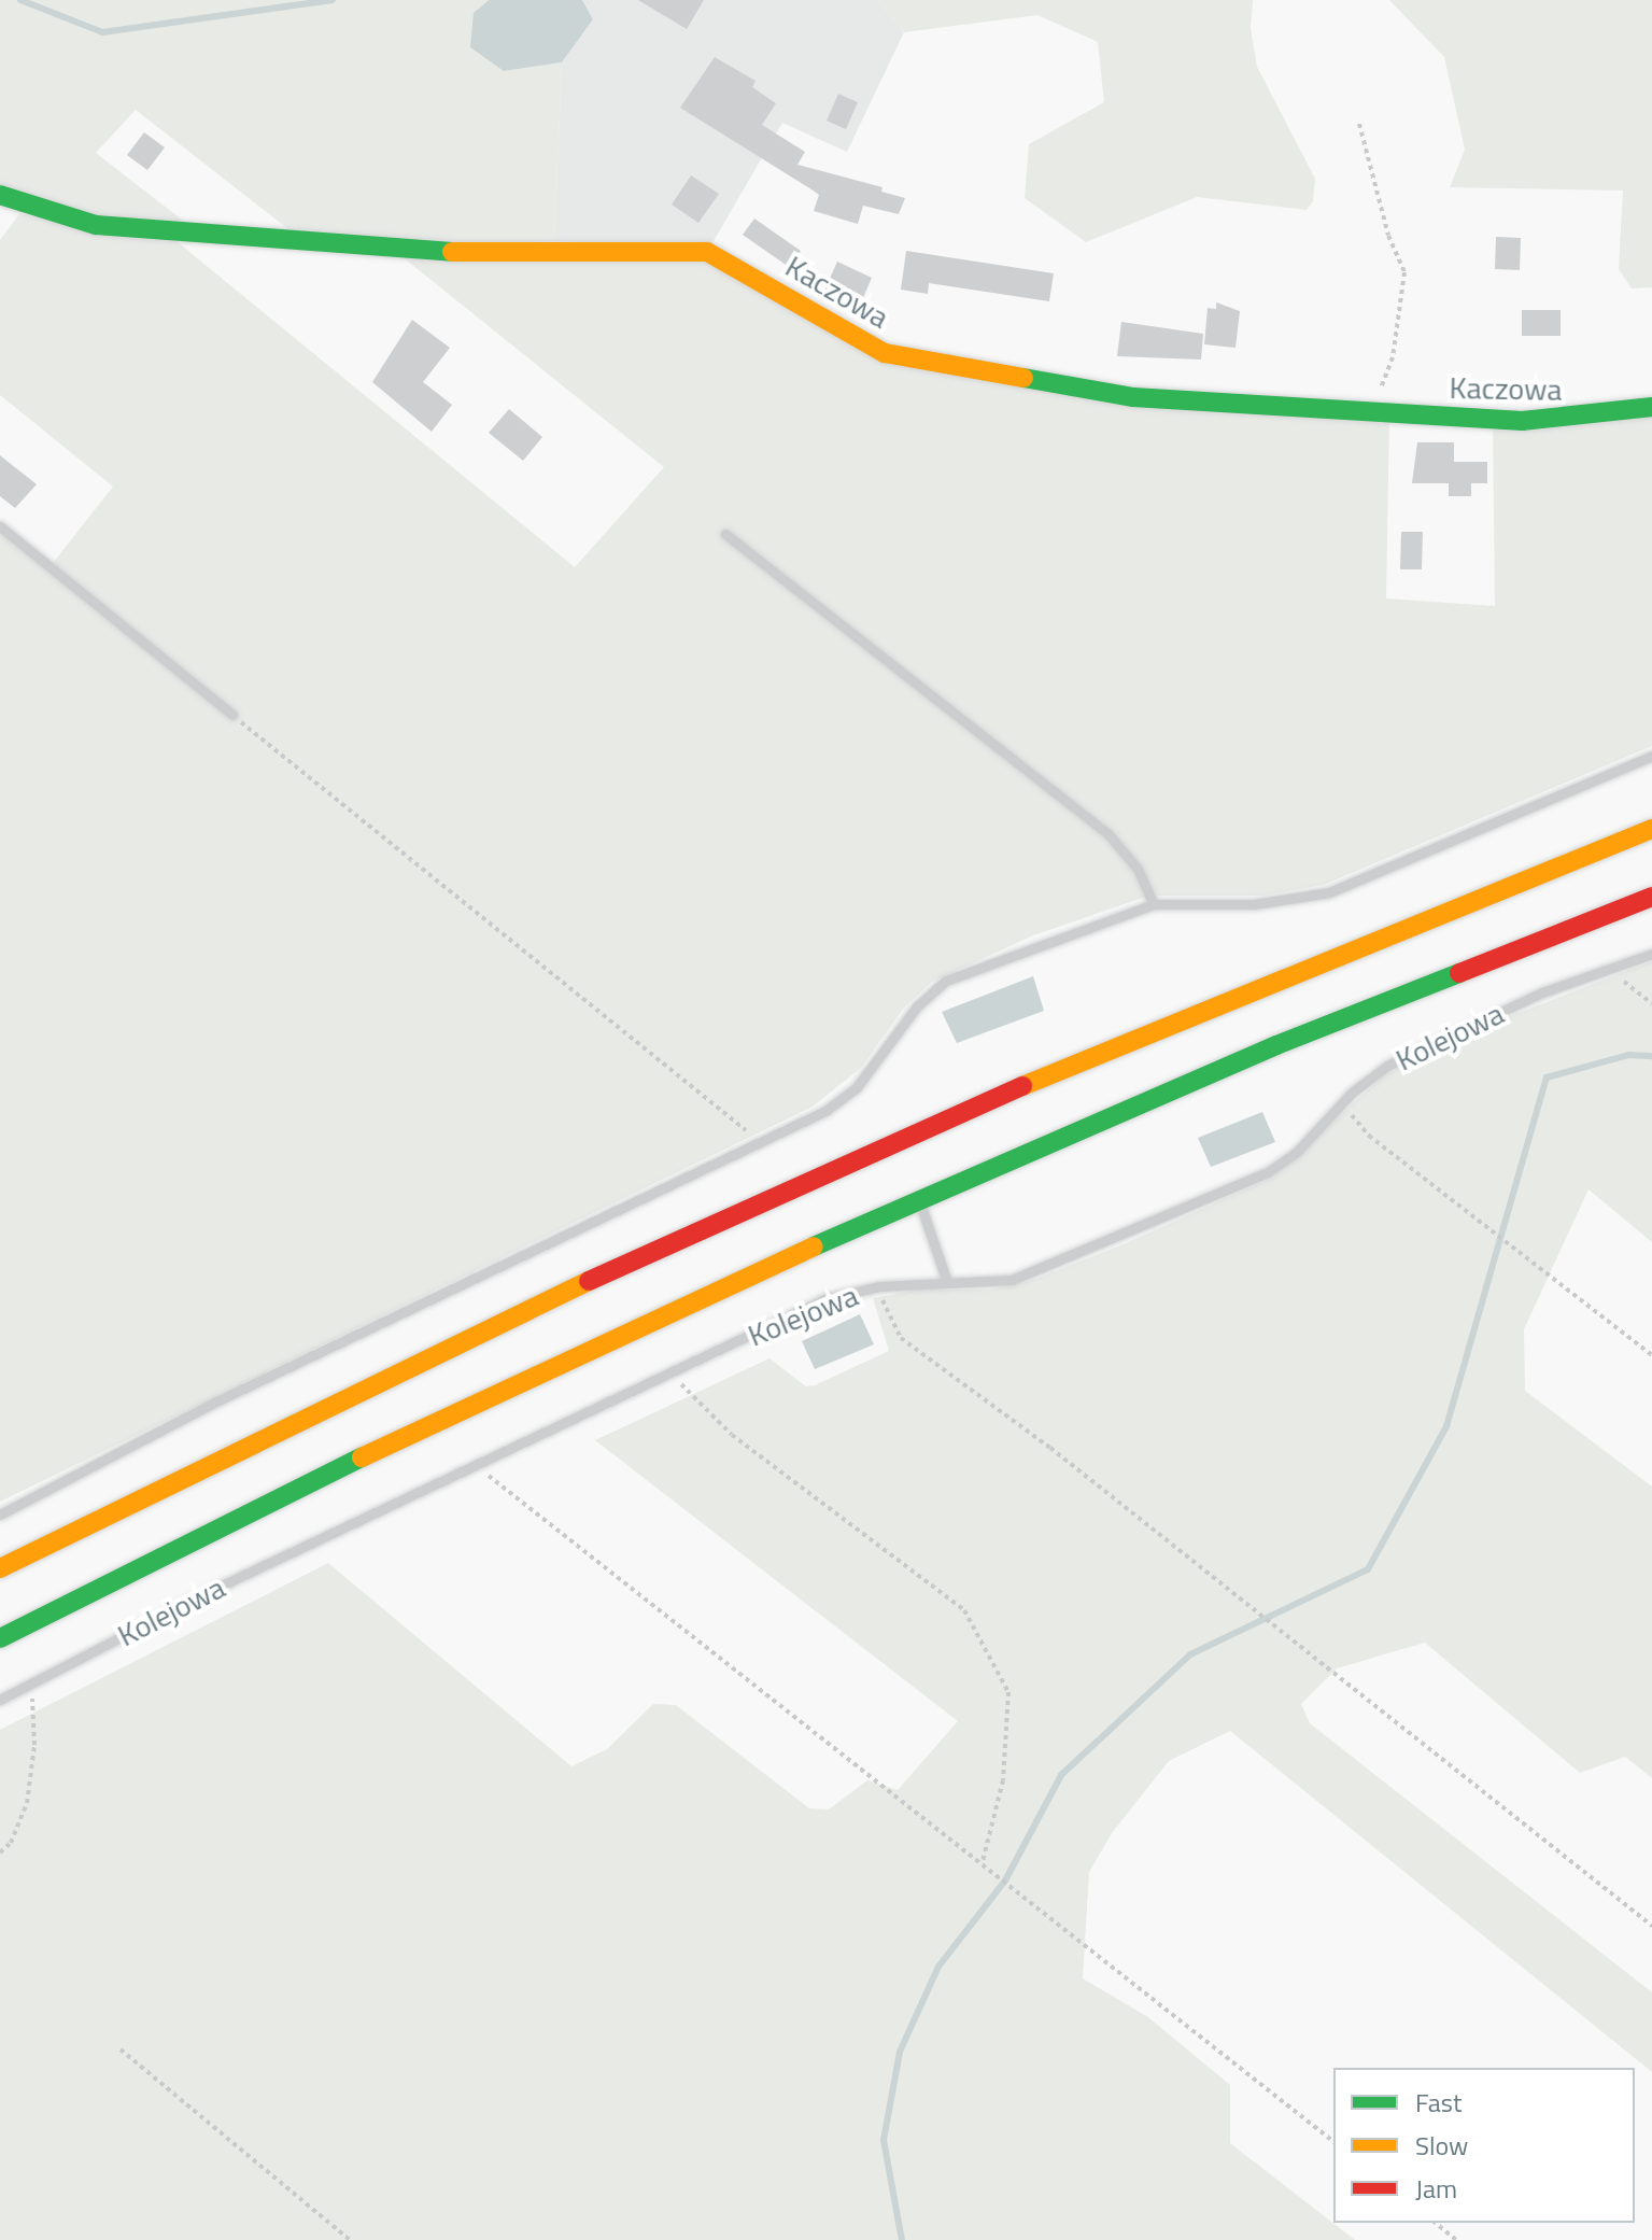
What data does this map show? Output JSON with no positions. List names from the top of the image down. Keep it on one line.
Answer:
{"streets":{"main road":["Kaczowa"],"lane":["Kolejowa"]},"legend":["Fast","Slow","Jam"]}
